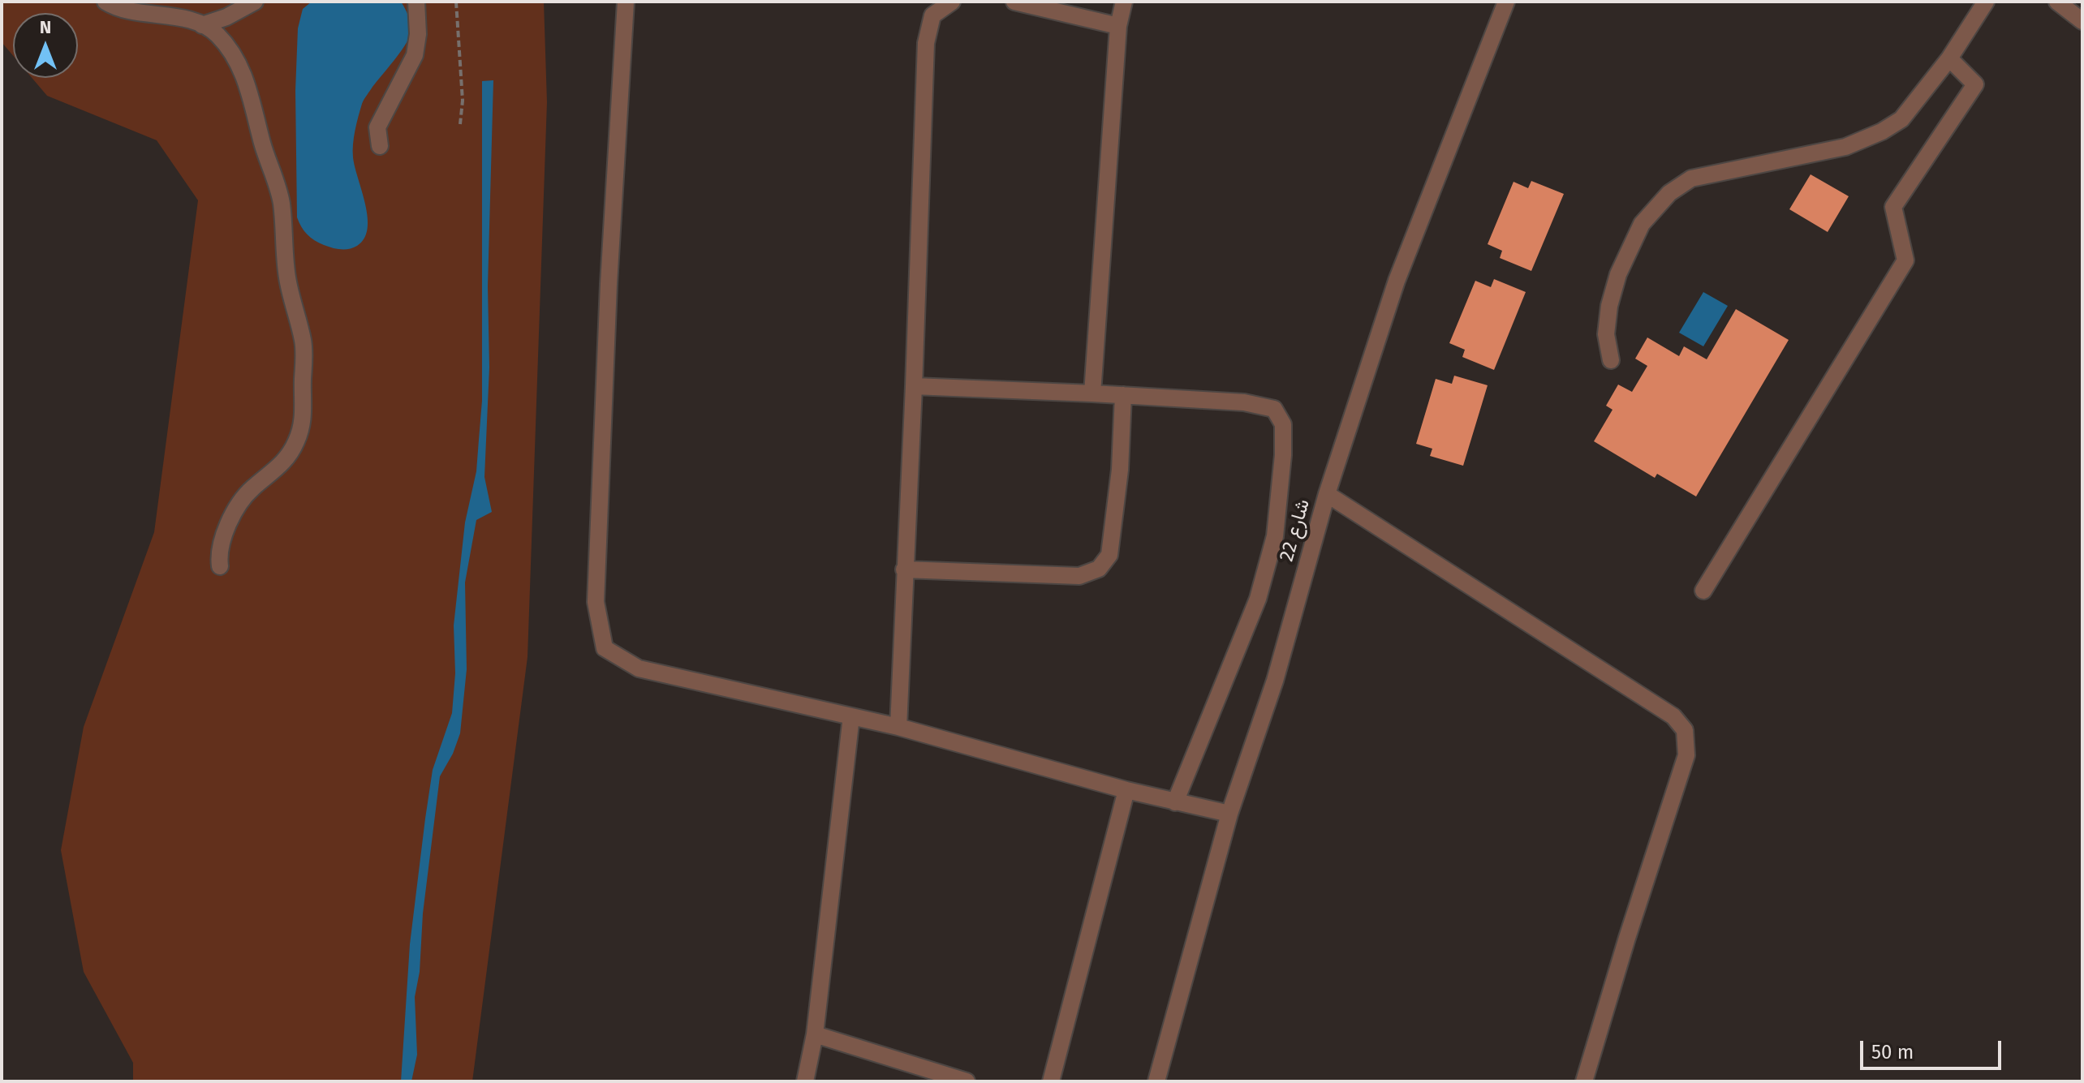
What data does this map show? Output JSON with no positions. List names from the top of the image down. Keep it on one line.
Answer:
{"streets":{"street":["شارع 22"]},"scale_bar":"50 m","north":"top"}
